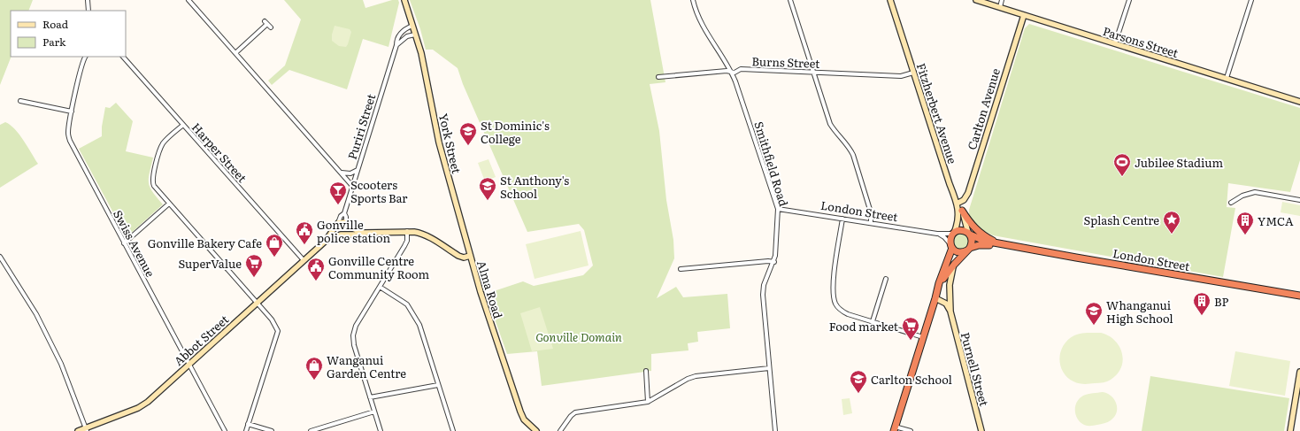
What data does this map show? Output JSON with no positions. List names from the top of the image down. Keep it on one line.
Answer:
{"streets":{"highway":["London Street"],"street":["Parsons Street","Burns Street","Carlton Avenue","Fitzherbert Avenue","Puriri Street","York Street","Harper Street","Smithfield Road","Swiss Avenue","Alma Road","Abbot Street","Purnell Street"]},"crossings":[["Parsons Street","Carlton Avenue"],["Burns Street","Fitzherbert Avenue"],["Burns Street","Smithfield Road"],["Carlton Avenue","Fitzherbert Avenue"],["Fitzherbert Avenue","London Street"],["Puriri Street","Alma Road"],["Puriri Street","Abbot Street"],["York Street","Alma Road"],["Harper Street","Abbot Street"],["Smithfield Road","London Street"],["Swiss Avenue","Abbot Street"],["Alma Road","Abbot Street"]],"parks":["Gonville Domain"],"places":{"school or university":["St Dominic's College","St Anthony's School","Whanganui High School","Carlton School"],"sports":["Jubilee Stadium"],"bar":["Scooters Sports Bar"],"place":["Splash Centre"],"building":["YMCA","BP"],"public building":["Gonville police station","Gonville Centre Community Room"],"shop":["Gonville Bakery Cafe","Wanganui Garden Centre"],"supermarket":["SuperValue","Food market"]},"legend":["Road","Park"]}
